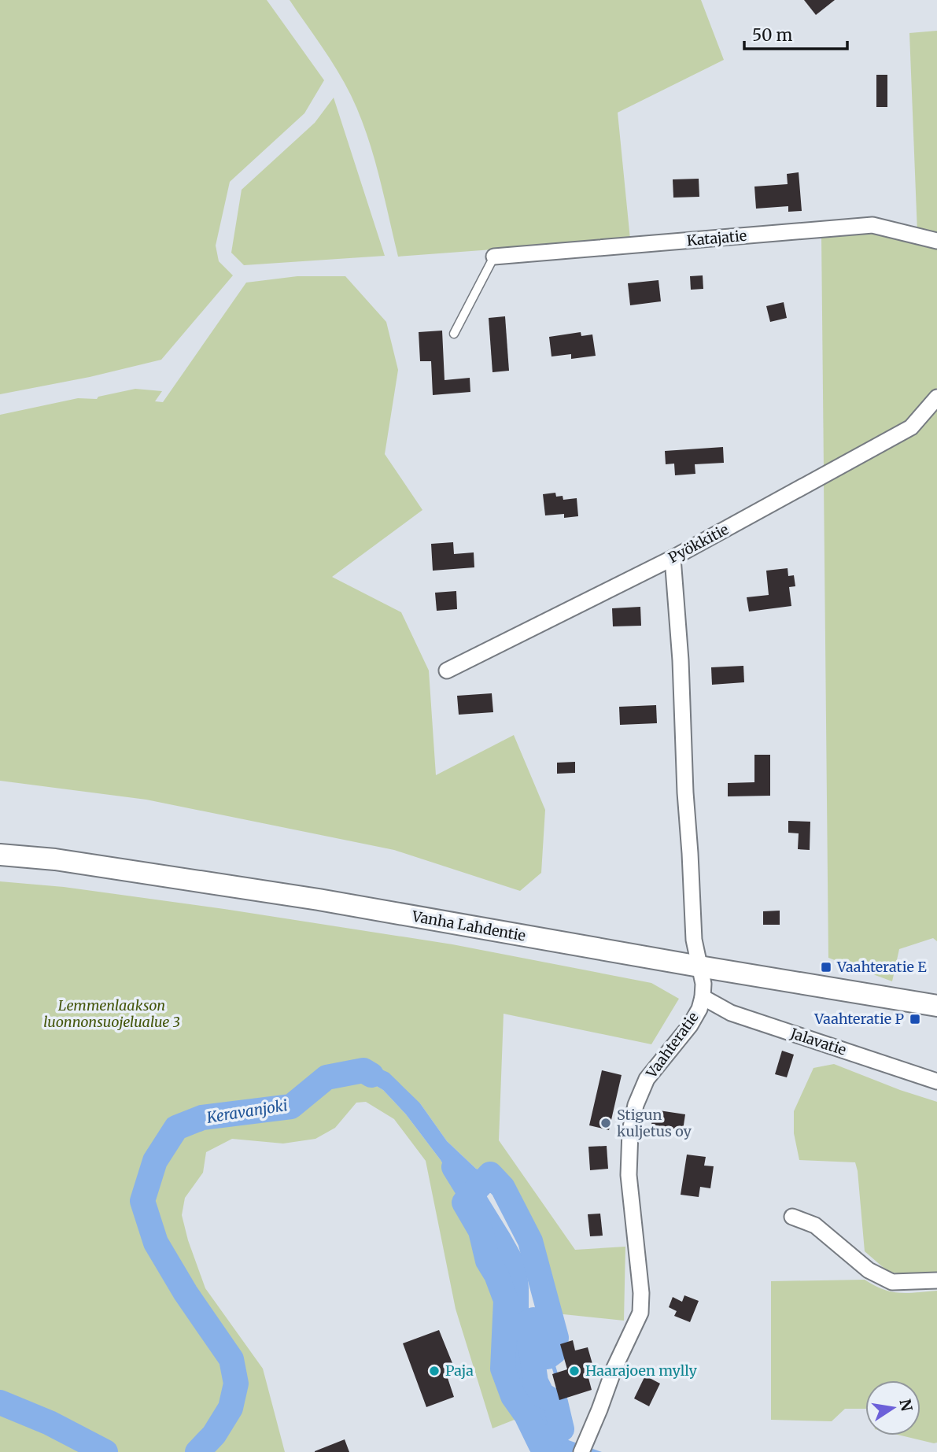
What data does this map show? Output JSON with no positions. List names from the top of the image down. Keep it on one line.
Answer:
{"streets":{"main road":["Vanha Lahdentie"],"street":["Katajatie","Pyökkitie","Jalavatie","Vaahteratie"]},"crossings":[["Pyökkitie","Vaahteratie"],["Vanha Lahdentie","Vaahteratie"],["Jalavatie","Vaahteratie"]],"water":["Keravanjoki"],"parks":["Lemmenlaakson luonnonsuojelualue 3"],"places":{"transit":["Vaahteratie E","Vaahteratie P"],"other":["Stigun kuljetus oy","Paja","Haarajoen mylly"]},"scale_bar":"50 m","north":"right"}
